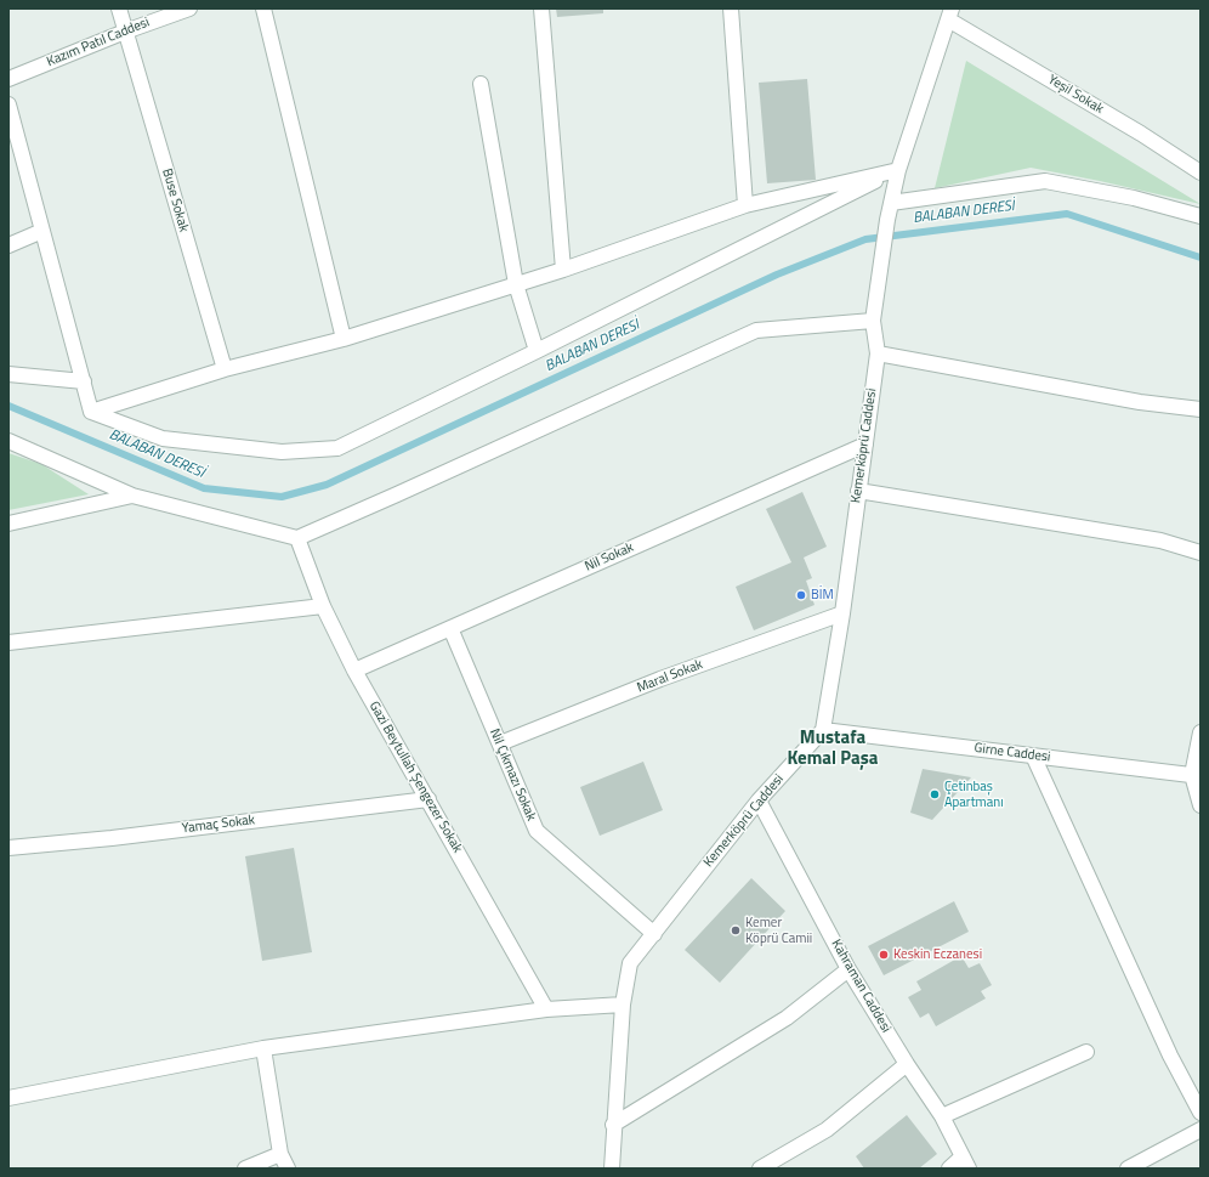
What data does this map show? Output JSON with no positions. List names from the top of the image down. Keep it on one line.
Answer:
{"streets":{"street":["Kazım Patıl Caddesi","Yeşil Sokak","Buse Sokak","Kemerköprü Caddesi","Nil Sokak","Maral Sokak","Girne Caddesi","Nil Çıkmazı Sokak","Gazi Beytullah Şengezer Sokak","Yamaç Sokak","Kahraman Caddesi"]},"crossings":[["Kazım Patıl Caddesi","Buse Sokak"],["Kemerköprü Caddesi","Nil Sokak"],["Kemerköprü Caddesi","Maral Sokak"],["Kemerköprü Caddesi","Girne Caddesi"],["Kemerköprü Caddesi","Nil Çıkmazı Sokak"],["Kemerköprü Caddesi","Kahraman Caddesi"],["Nil Sokak","Nil Çıkmazı Sokak"],["Nil Sokak","Gazi Beytullah Şengezer Sokak"],["Maral Sokak","Nil Çıkmazı Sokak"],["Gazi Beytullah Şengezer Sokak","Yamaç Sokak"]],"districts":["Mustafa Kemal Paşa"],"water":["BALABAN DERESİ"],"places":["BİM","Çetinbaş Apartmanı","Kemer Köprü Camii","Keskin Eczanesi"]}
